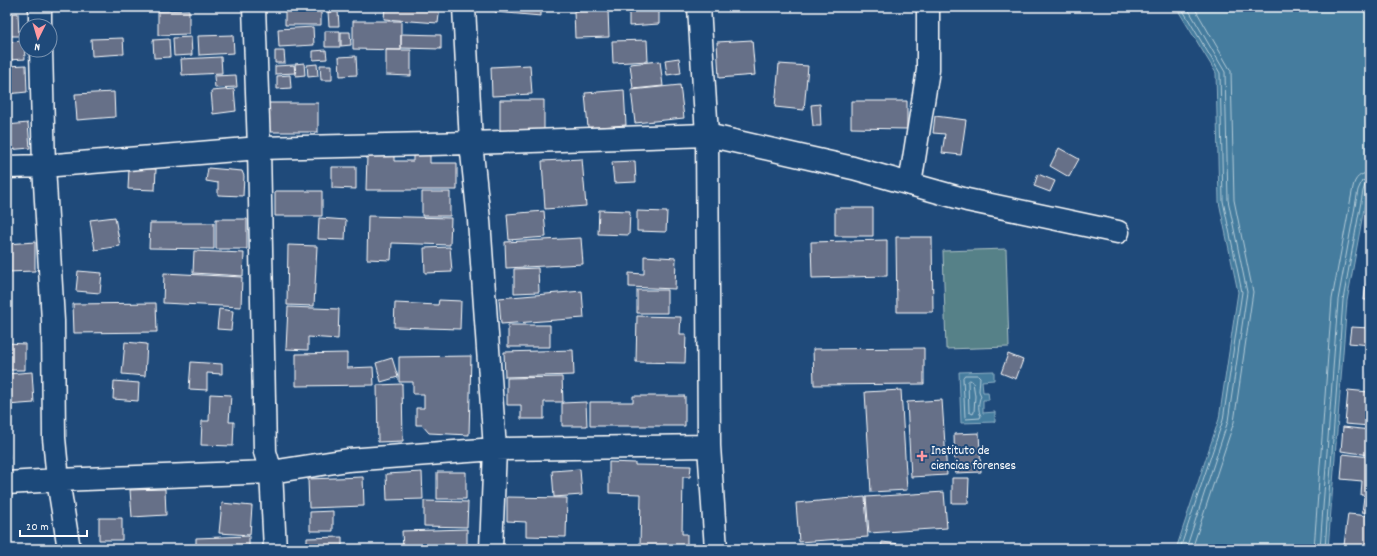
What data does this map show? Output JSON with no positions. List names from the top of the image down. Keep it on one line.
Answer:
{"places":{"health":["Instituto de ciencias forenses"]},"scale_bar":"20 m","north":"bottom"}
